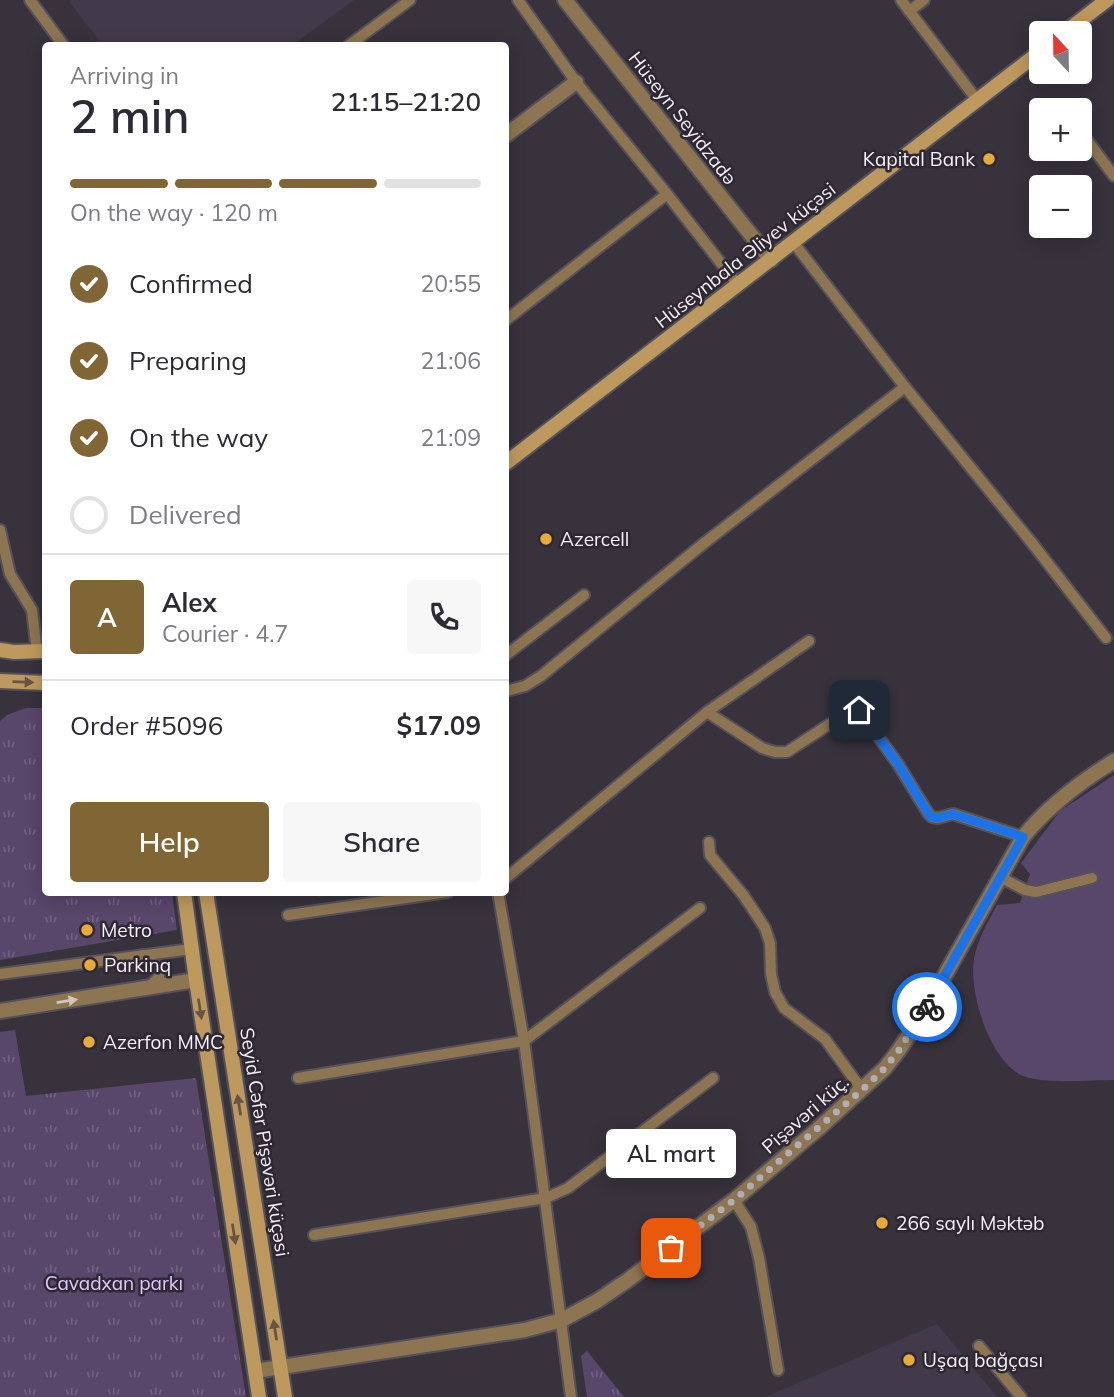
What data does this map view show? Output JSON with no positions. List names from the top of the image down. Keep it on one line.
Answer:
{"streets":{"street":["Hüseyn Seyidzadə","Hüseynbala Əliyev küçəsi","Pişəvəri küç.","Seyid Cəfər Pişəvəri küçəsi"]},"crossings":[["Hüseyn Seyidzadə","Hüseynbala Əliyev küçəsi"],["Pişəvəri küç.","Seyid Cəfər Pişəvəri küçəsi"]],"parks":["Cavadxan parkı"],"places":["Kapital Bank","Azercell","Metro","Parkinq","Azerfon MMC","266 saylı Məktəb","AL mart","Uşaq bağçası"],"north":"top","page":{"map_buttons":["+","−"],"heading":["2 min","Arriving in","21:15–21:20"],"panel":["Alex","Courier · 4.7","Order #5096","$17.09"],"bar":"On the way · 120 m","list":[["Confirmed","20:55"],["Preparing","21:06"],["On the way","21:09"],"Delivered"],"round":"A","buttons":["Help","Share"],"bubble":"AL mart"}}
